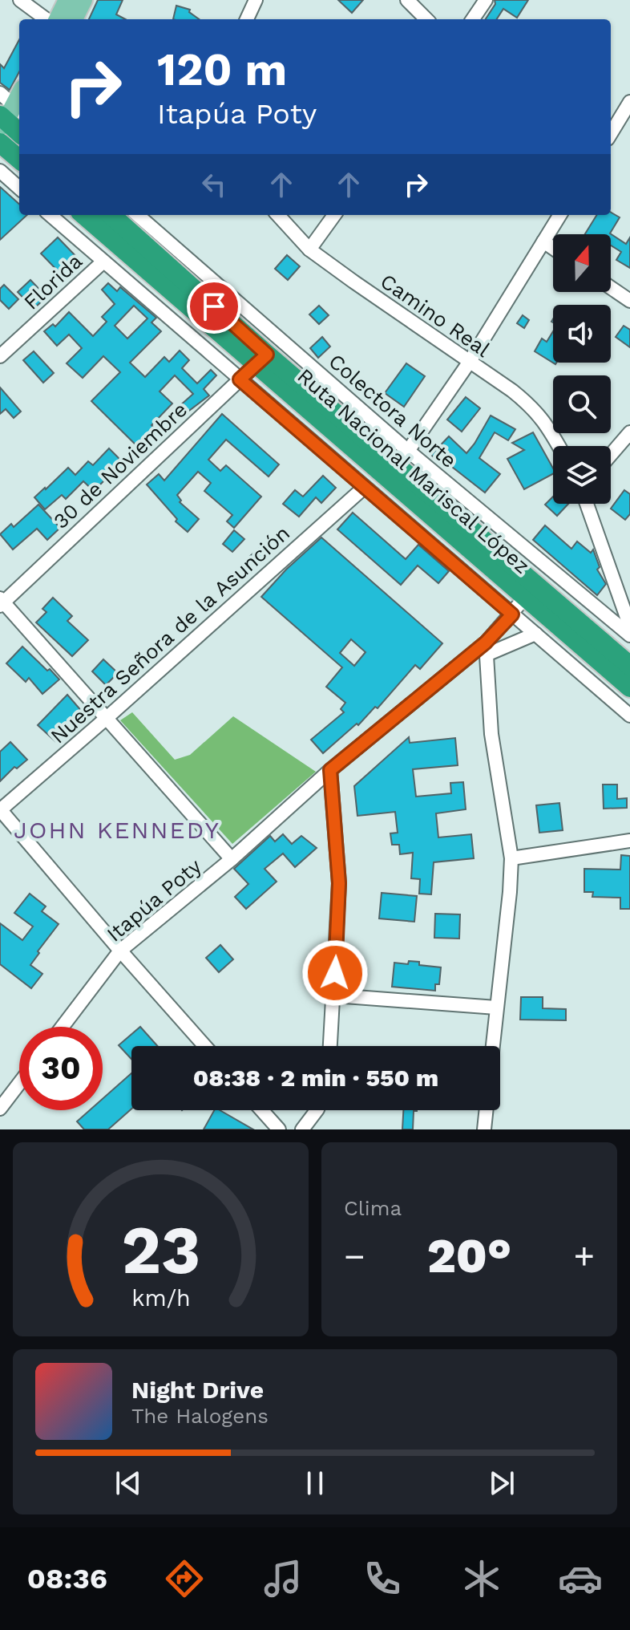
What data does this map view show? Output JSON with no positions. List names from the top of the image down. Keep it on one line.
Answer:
{"streets":{"highway":["Ruta Nacional Mariscal López"],"street":["Florida","Camino Real","Colectora Norte","30 de Noviembre","Nuestra Señora de la Asunción","Itapúa Poty"]},"crossings":[["30 de Noviembre","Ruta Nacional Mariscal López"],["Ruta Nacional Mariscal López","Itapúa Poty"]],"districts":["JOHN KENNEDY"],"north":"top","page":{"turn":["120 m","Itapúa Poty"],"limit":"30","trip":"08:38 · 2 min · 550 m","tile":"Clima","heat":["−","20°","+"],"song":["Night Drive","The Halogens"],"tabs":"08:36","gauge":["23","km/h"]}}
